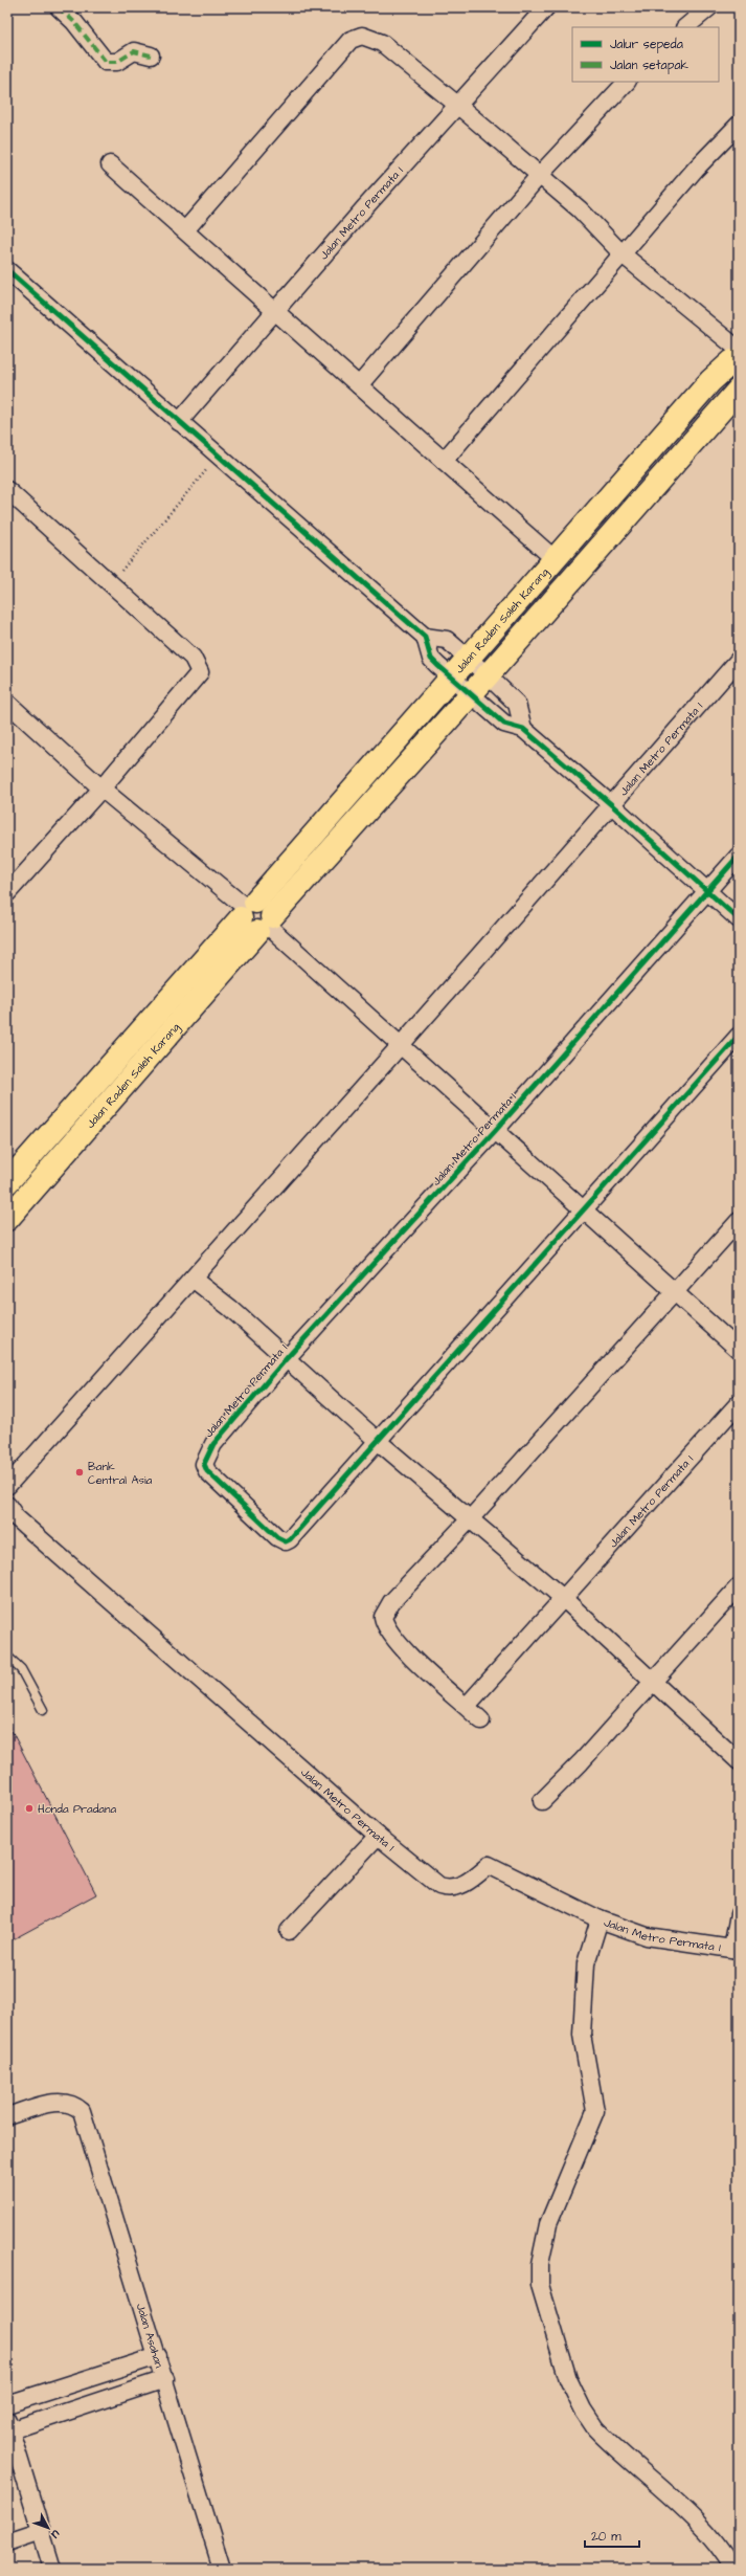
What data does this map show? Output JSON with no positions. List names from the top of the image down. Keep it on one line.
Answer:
{"streets":{"main road":["Jalan Raden Saleh Karang"],"street":["Jalan Metro Permata 1","Jalan Asahan"]},"crossings":[["Jalan Metro Permata 1","Jalan Raden Saleh Karang"]],"places":["Bank Central Asia","Honda Pradana"],"legend":["Jalur sepeda","Jalan setapak"],"scale_bar":"20 m","north":"bottom right"}
